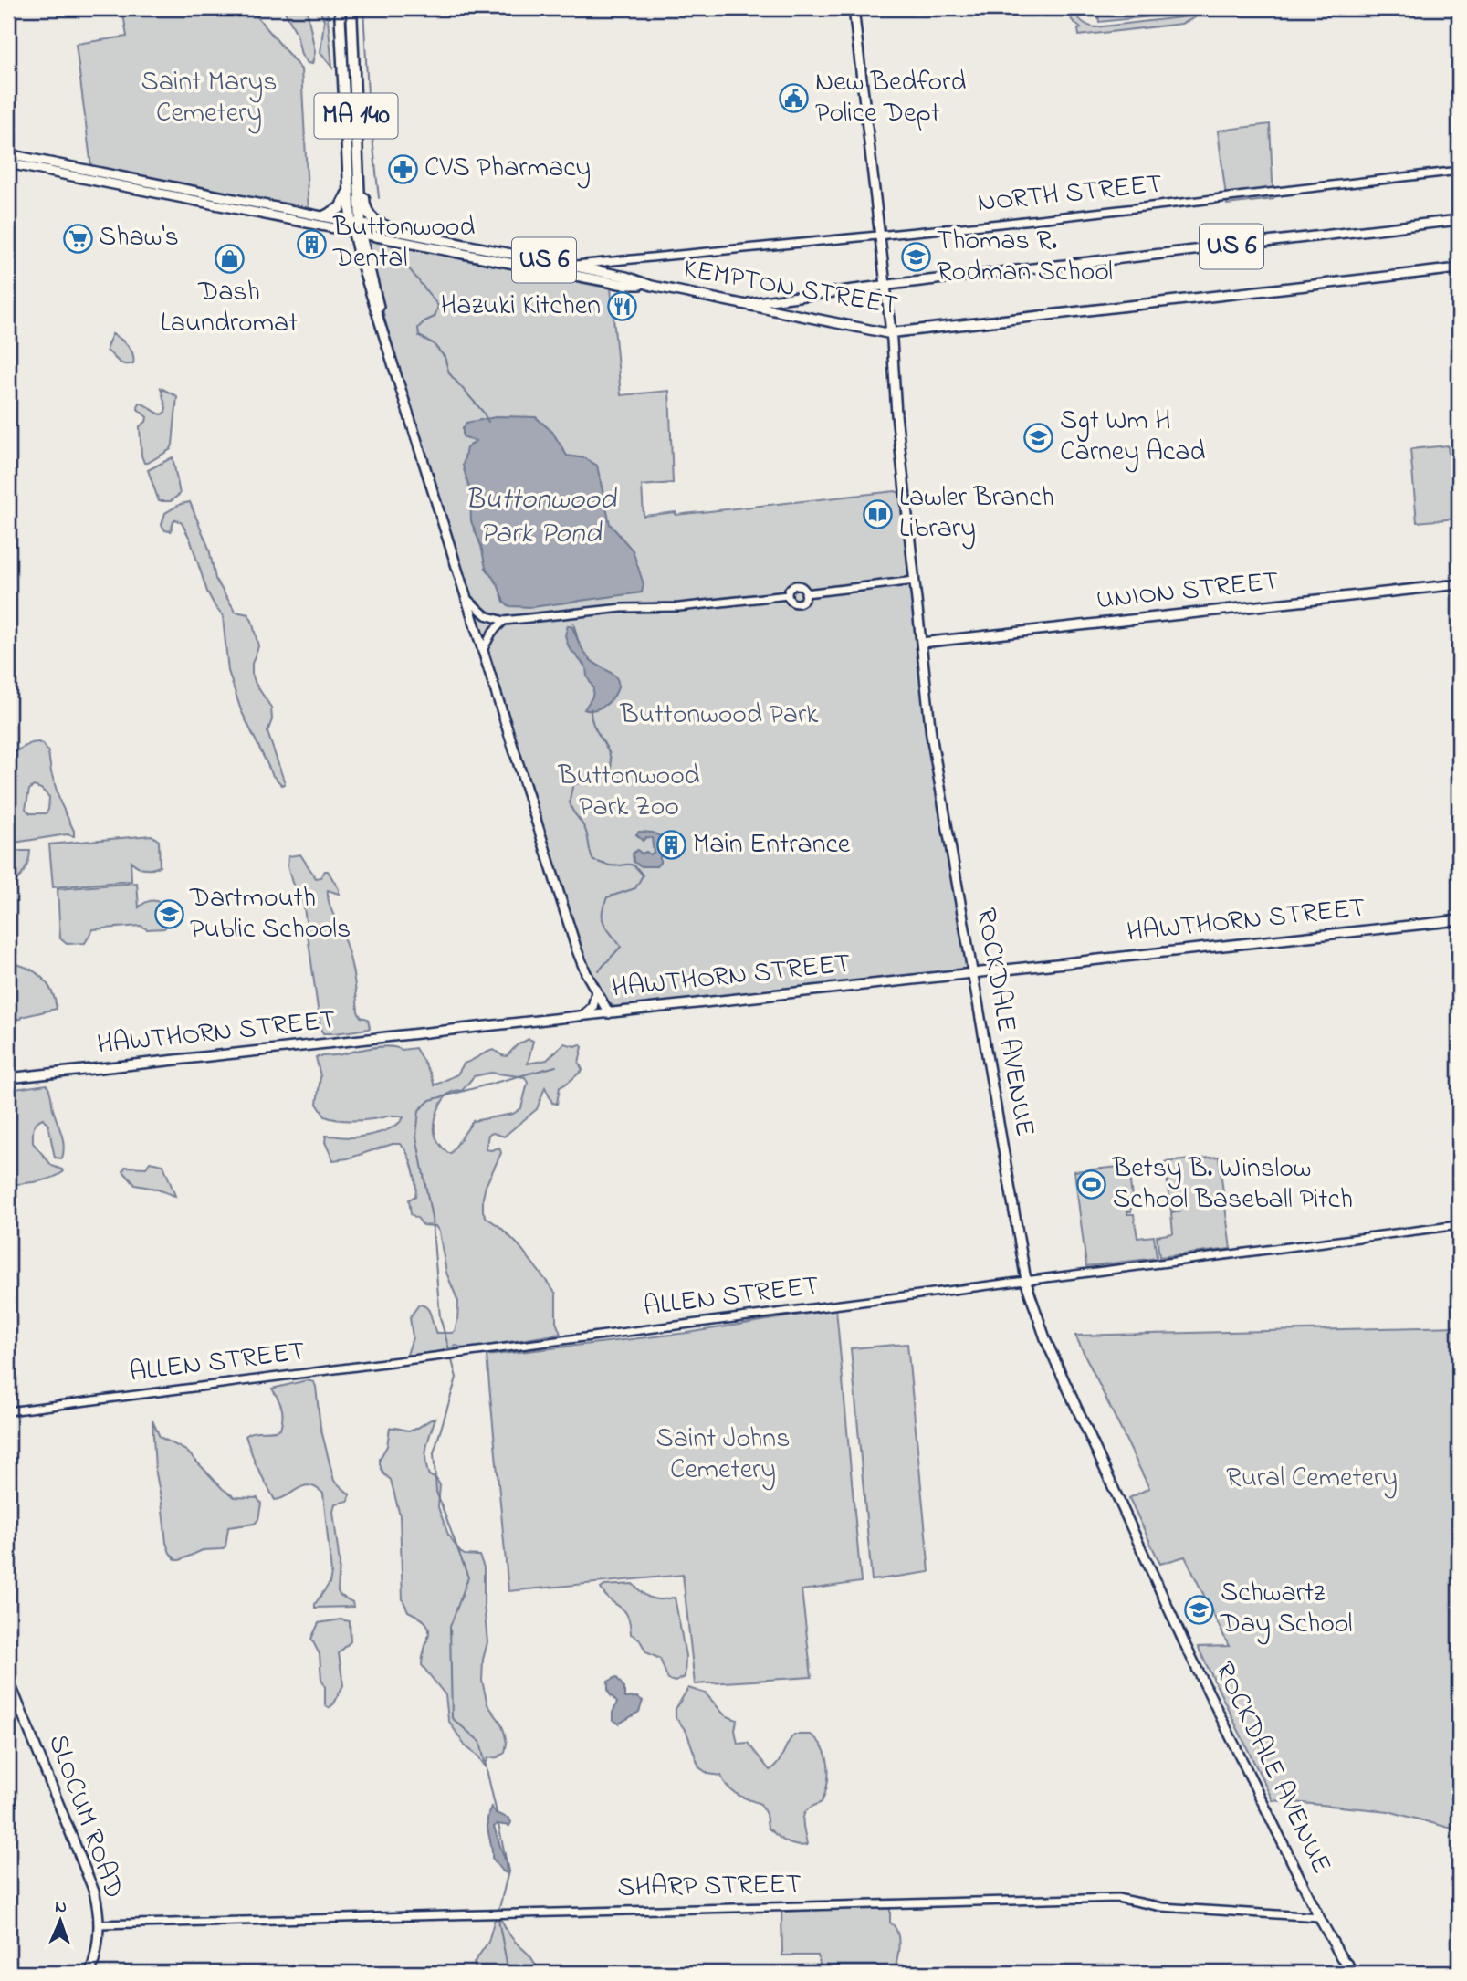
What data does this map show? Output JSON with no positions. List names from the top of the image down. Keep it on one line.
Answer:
{"streets":{"highway":["MA 140"],"main road":["US 6","KEMPTON STREET","UNION STREET","HAWTHORN STREET","ROCKDALE AVENUE","SLOCUM ROAD"],"street":["NORTH STREET","ALLEN STREET","SHARP STREET"]},"crossings":[["MA 140","KEMPTON STREET"],["NORTH STREET","KEMPTON STREET"],["NORTH STREET","ROCKDALE AVENUE"],["US 6","KEMPTON STREET"],["US 6","ROCKDALE AVENUE"],["KEMPTON STREET","ROCKDALE AVENUE"],["UNION STREET","ROCKDALE AVENUE"],["HAWTHORN STREET","ROCKDALE AVENUE"],["ROCKDALE AVENUE","ALLEN STREET"],["ROCKDALE AVENUE","SHARP STREET"],["SLOCUM ROAD","SHARP STREET"]],"water":["Buttonwood Park Pond"],"parks":["Saint Marys Cemetery","Buttonwood Park","Buttonwood Park Zoo","Saint Johns Cemetery","Rural Cemetery"],"places":{"public building":["New Bedford Police Dept"],"pharmacy":["CVS Pharmacy"],"supermarket":["Shaw's"],"building":["Buttonwood Dental","Main Entrance"],"school or university":["Thomas R. Rodman School","Sgt Wm H Carney Acad","Dartmouth Public Schools","Schwartz Day School"],"shop":["Dash Laundromat"],"restaurant":["Hazuki Kitchen"],"library":["Lawler Branch Library"],"sports":["Betsy B. Winslow School Baseball Pitch"]},"north":"top"}
